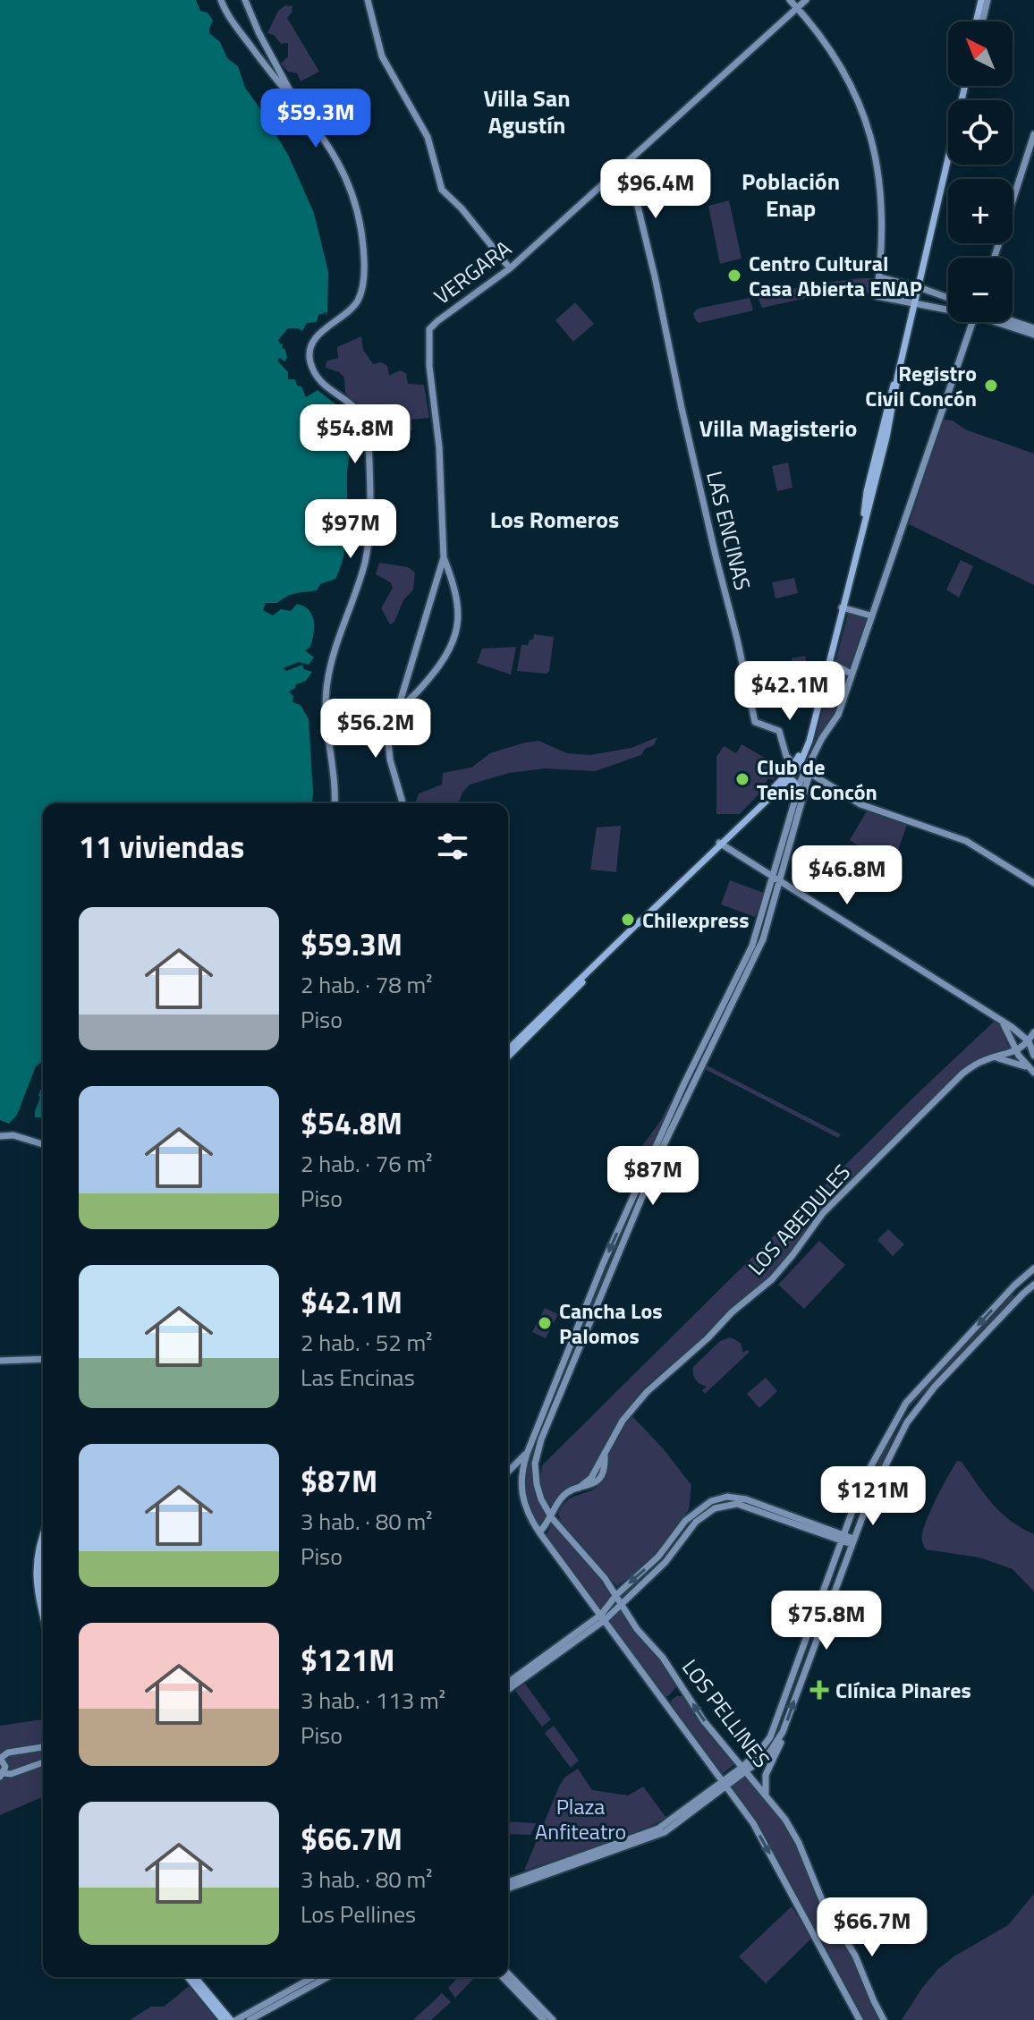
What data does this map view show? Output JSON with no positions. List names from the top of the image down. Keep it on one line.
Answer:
{"streets":{"street":["VERGARA","LAS ENCINAS","LOS ABEDULES","LOS PELLINES"]},"crossings":[["VERGARA","LAS ENCINAS"],["LOS ABEDULES","LOS PELLINES"]],"districts":["Villa San Agustín","Población Enap","Villa Magisterio","Los Romeros"],"parks":["Plaza Anfiteatro"],"places":{"other":["Centro Cultural Casa Abierta ENAP","Registro Civil Concón","Club de Tenis Concón","Chilexpress","Cancha Los Palomos"],"health":["Clínica Pinares"]},"north":"top left","page":{"map_buttons":["+","−"],"price":["$59.3M","$96.4M","$54.8M","$97M","$42.1M","$56.2M","$46.8M","$87M","$121M","$75.8M","$66.7M"],"heading":"11 viviendas","list":[{"name":"$59.3M","note":"2 hab. · 78 m² · Piso"},{"name":"$54.8M","note":"2 hab. · 76 m² · Piso"},{"name":"$42.1M","note":"2 hab. · 52 m² · Las Encinas"},{"name":"$87M","note":"3 hab. · 80 m² · Piso"},{"name":"$121M","note":"3 hab. · 113 m² · Piso"},{"name":"$66.7M","note":"3 hab. · 80 m² · Los Pellines"}]}}
